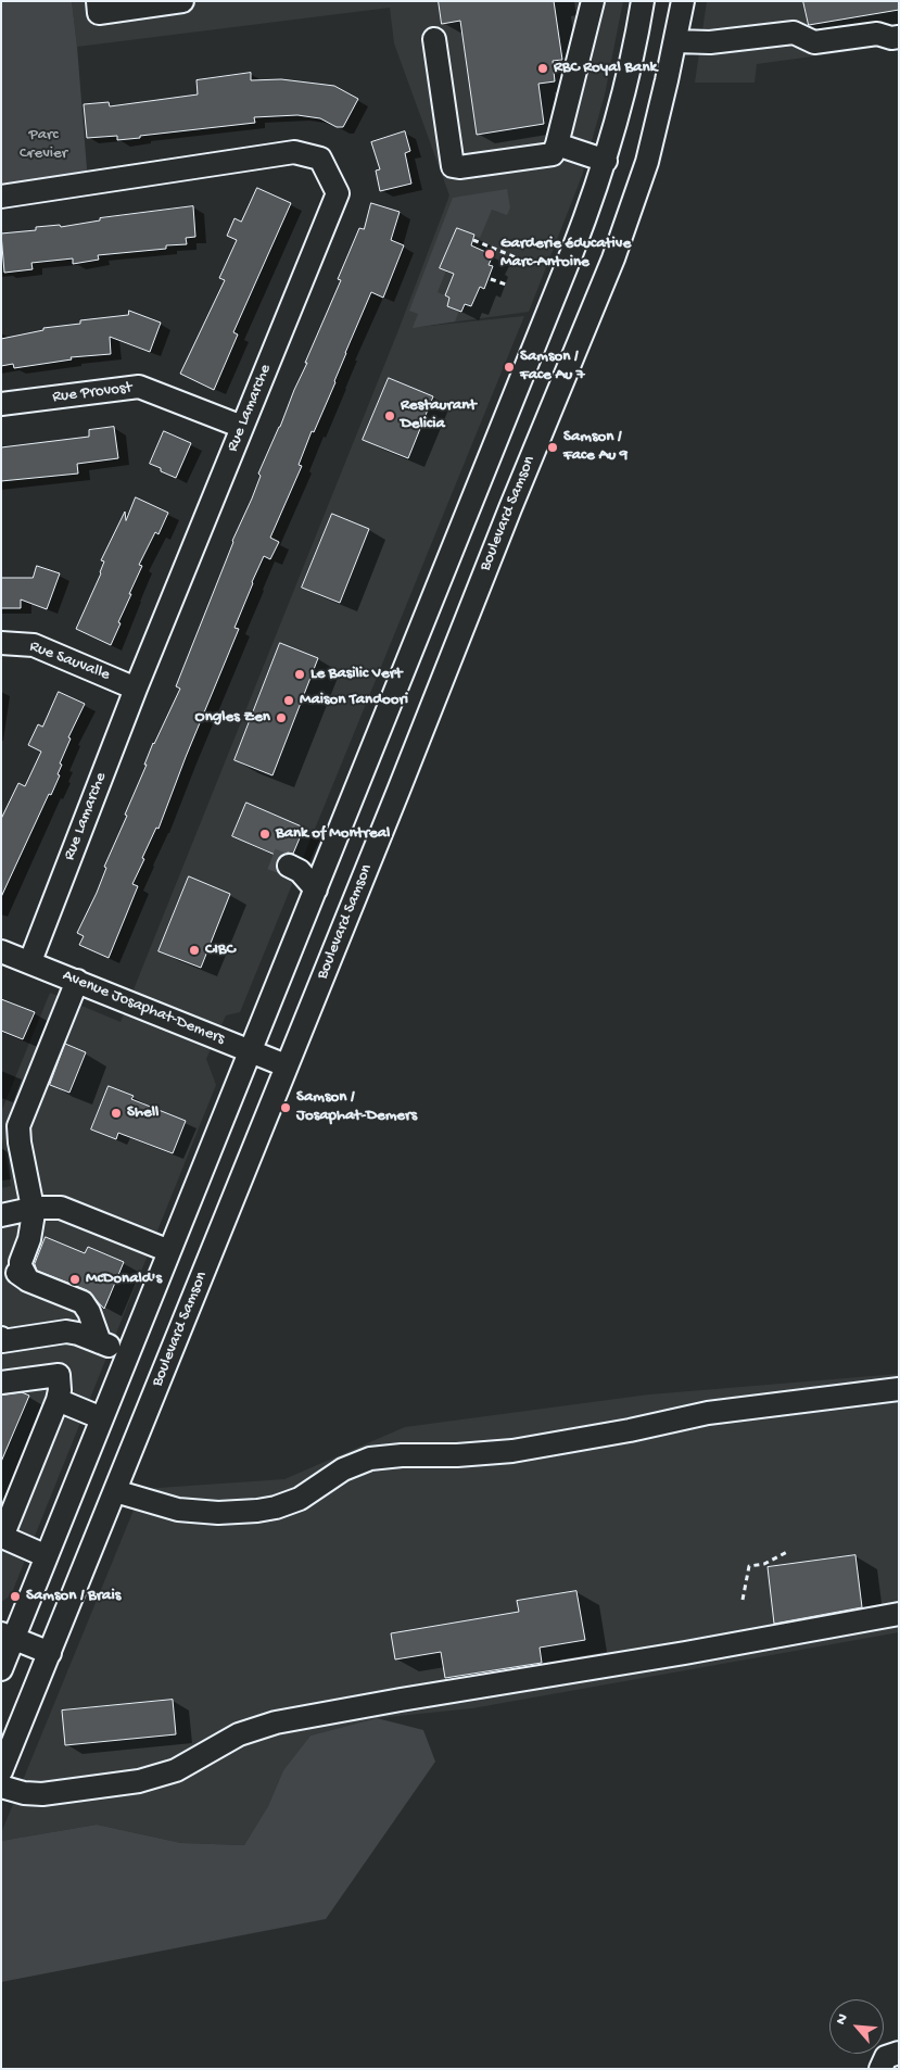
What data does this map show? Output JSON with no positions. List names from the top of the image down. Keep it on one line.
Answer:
{"streets":{"street":["Rue Provost","Rue Lamarche","Boulevard Samson","Rue Sauvalle","Avenue Josaphat-Demers"]},"crossings":[["Rue Provost","Rue Lamarche"],["Rue Lamarche","Rue Sauvalle"],["Rue Lamarche","Avenue Josaphat-Demers"],["Boulevard Samson","Avenue Josaphat-Demers"]],"parks":["Parc Crevier"],"places":["RBC Royal Bank","Garderie éducative Marc-Antoine","Samson / Face Au 7","Restaurant Delicia","Samson / Face Au 9","Le Basilic Vert","Maison Tandoori","Ongles Zen","Bank of Montreal","CIBC","Samson / Josaphat-Demers","Shell","McDonald's","Samson / Brais"],"north":"top left"}
